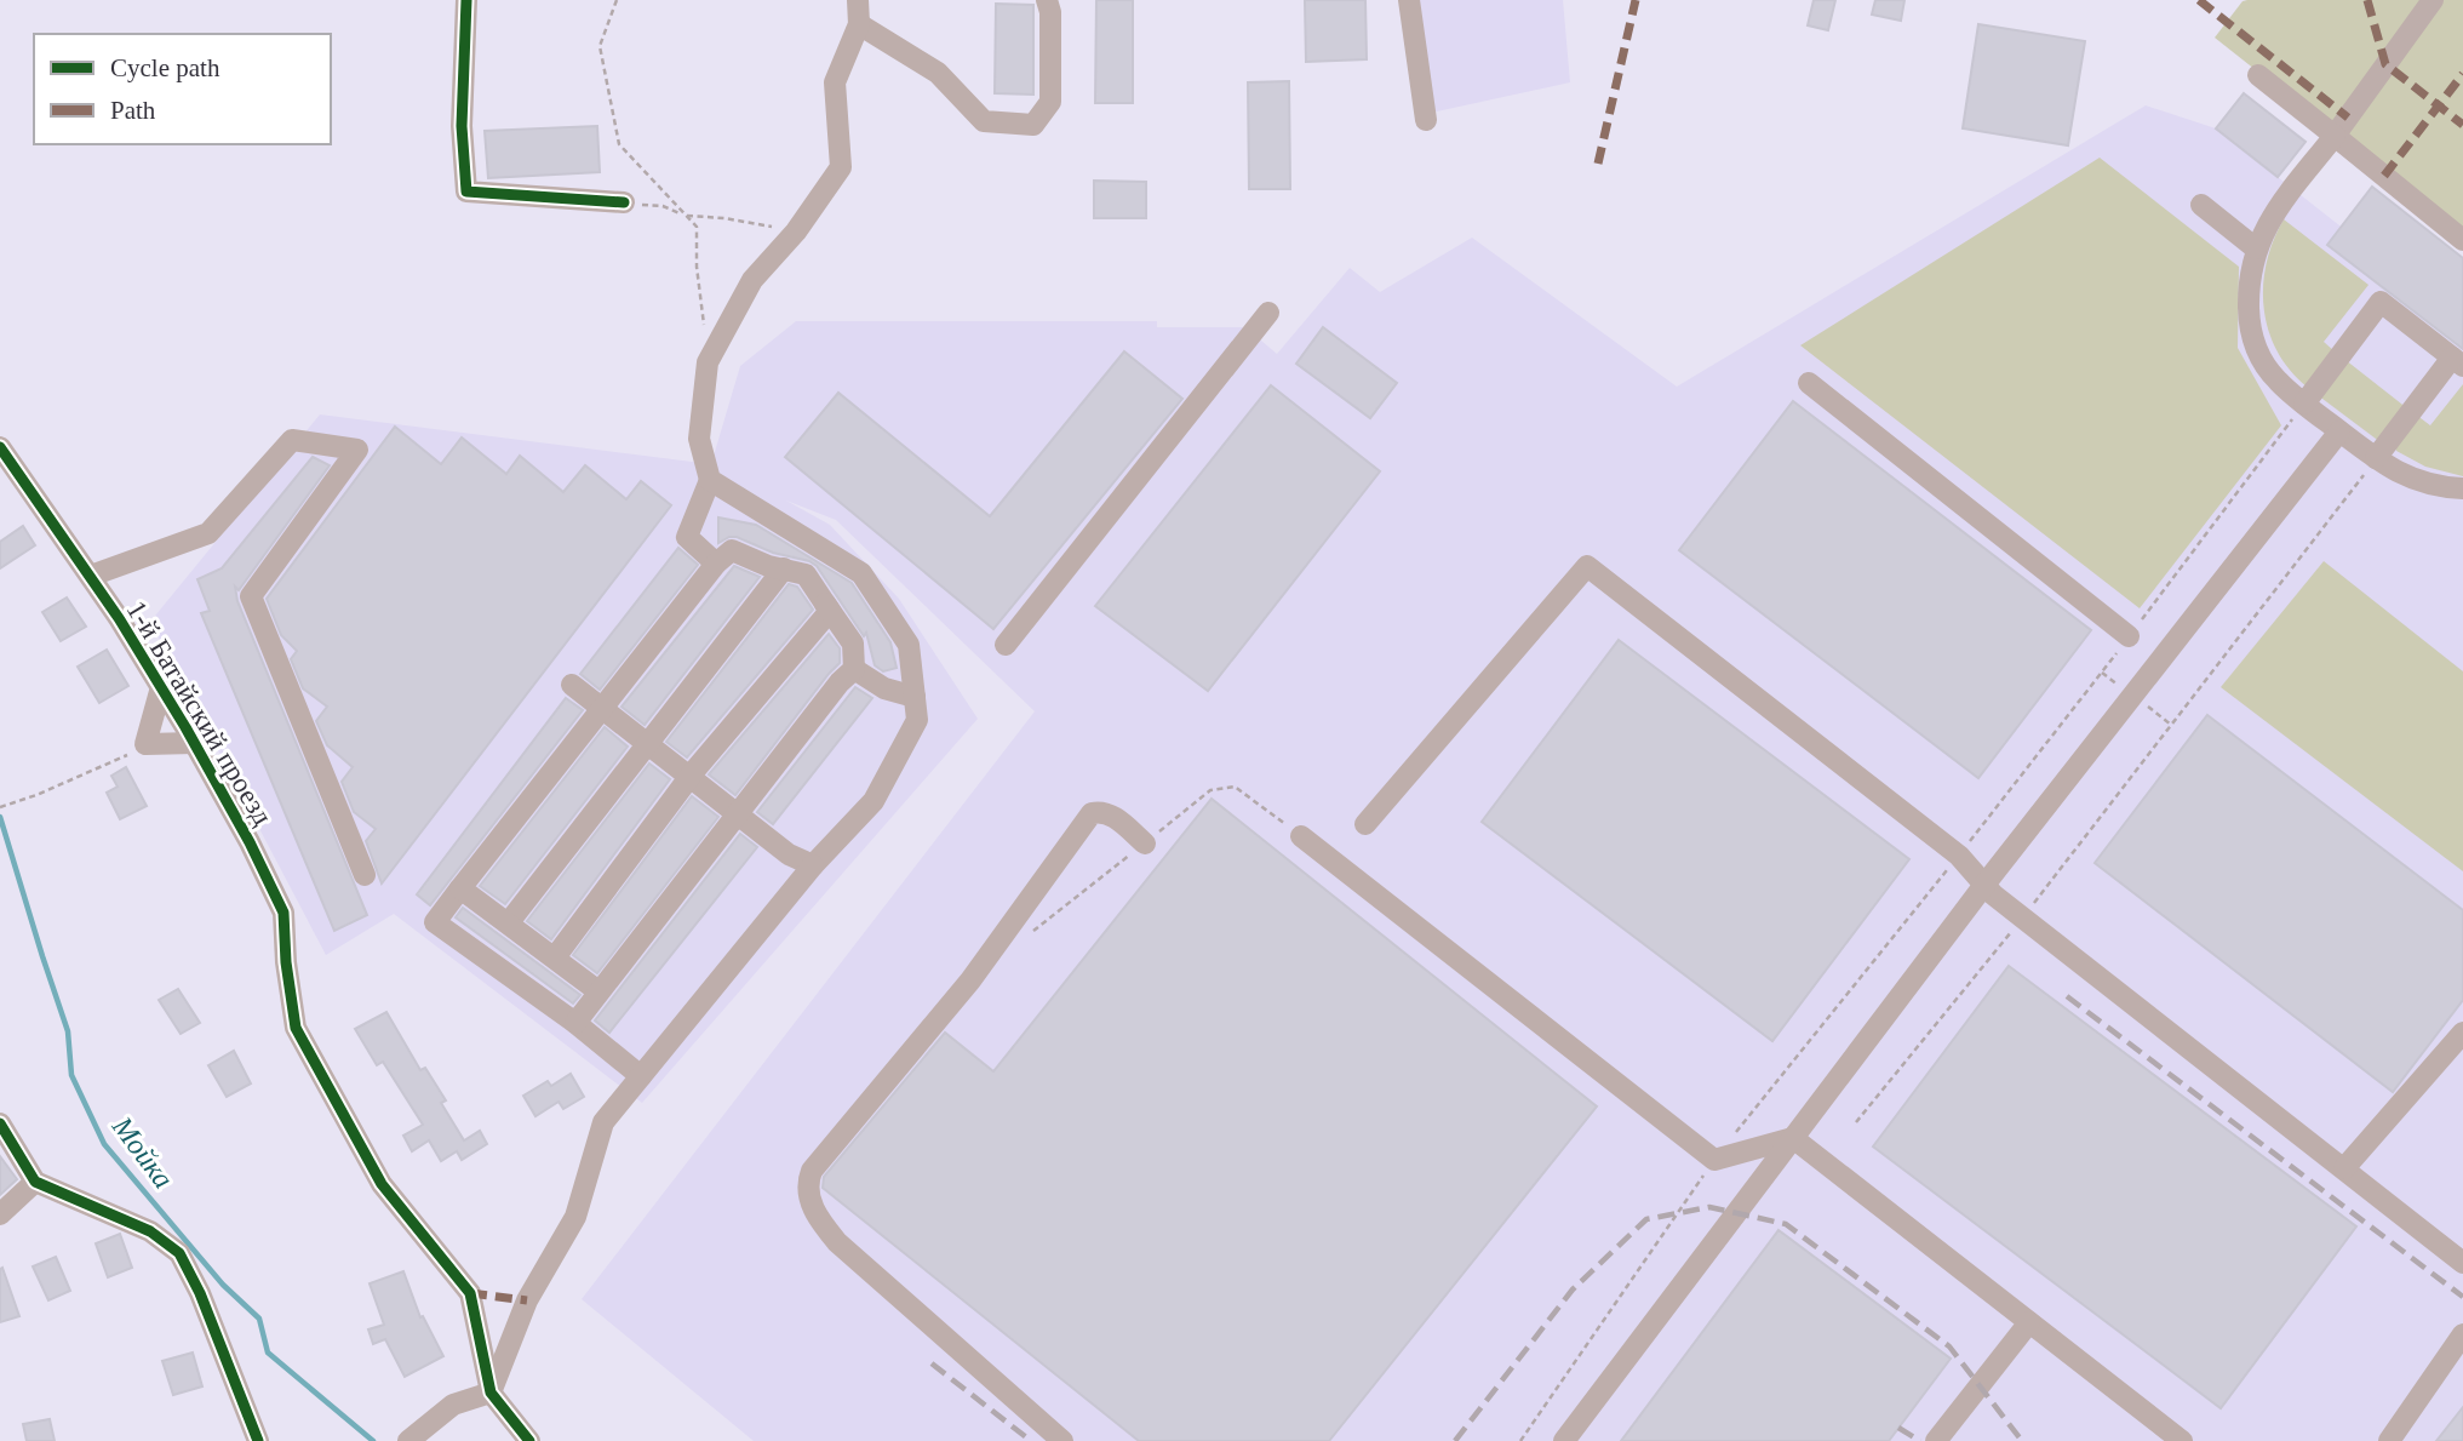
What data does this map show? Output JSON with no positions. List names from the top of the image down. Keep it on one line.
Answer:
{"streets":{"street":["1-й Батайский проезд"]},"water":["Мойка"],"legend":["Cycle path","Path"]}
